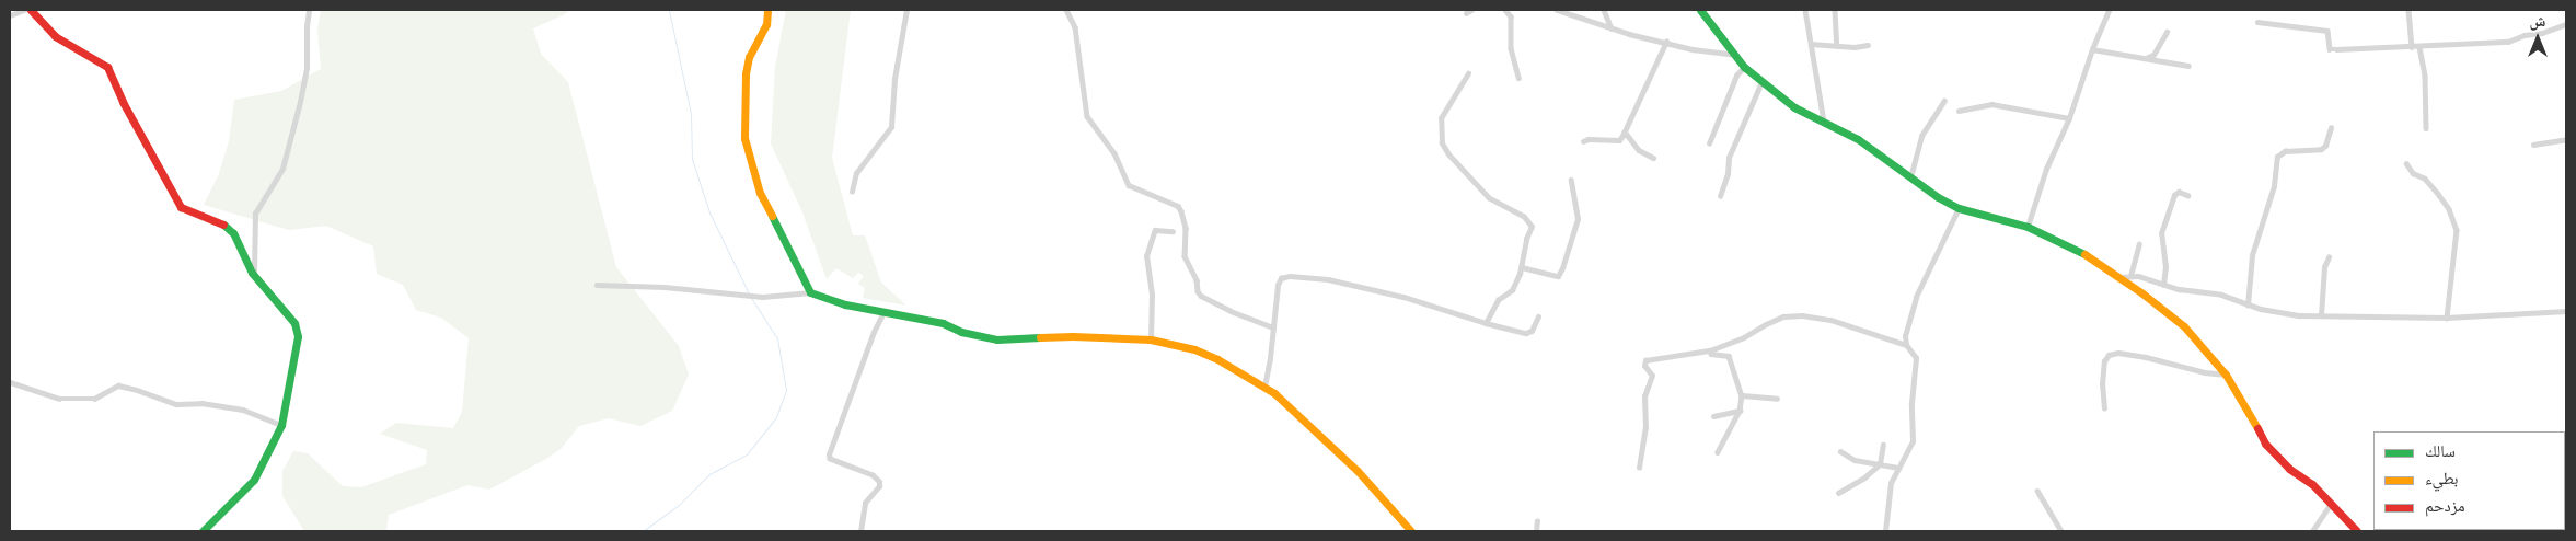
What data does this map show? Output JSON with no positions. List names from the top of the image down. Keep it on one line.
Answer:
{"legend":["سالك","بطيء","مزدحم"],"north":"top"}
